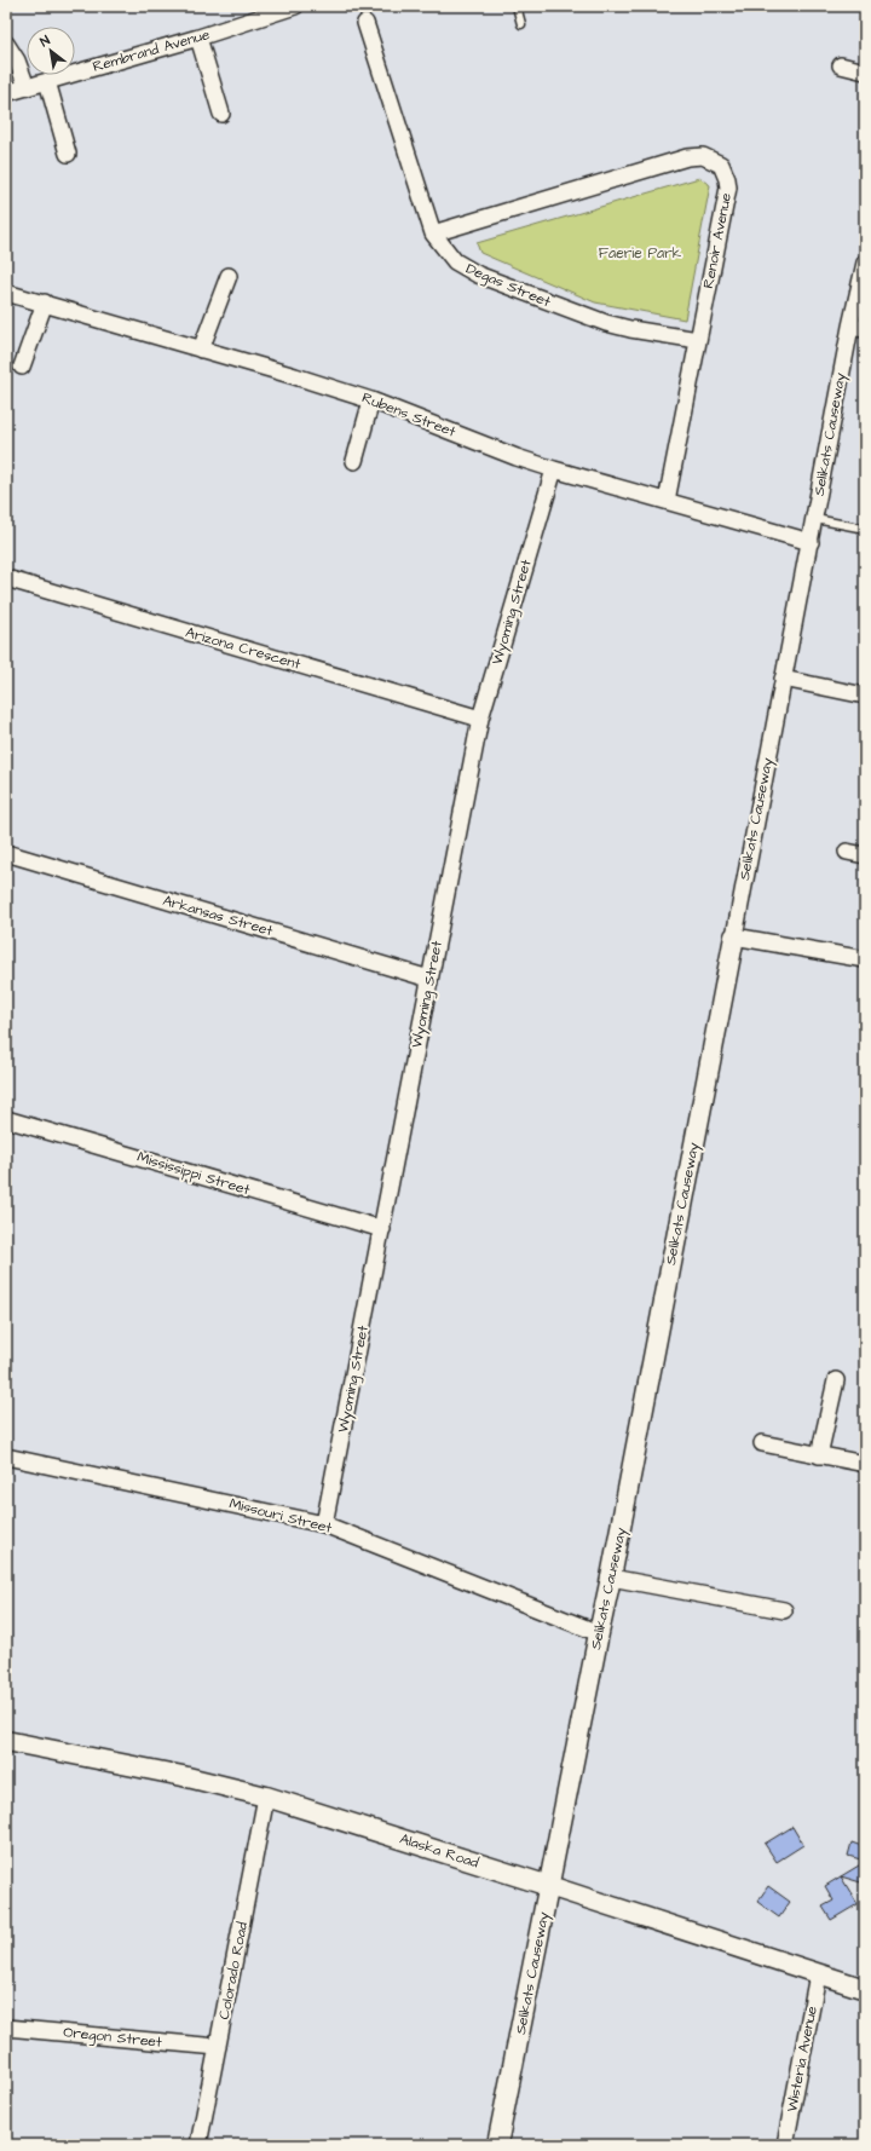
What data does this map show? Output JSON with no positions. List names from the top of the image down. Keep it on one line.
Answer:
{"streets":{"street":["Rembrand Avenue","Renoir Avenue","Degas Street","Rubens Street","Selikats Causeway","Wyoming Street","Arizona Crescent","Arkansas Street","Mississippi Street","Missouri Street","Alaska Road","Colorado Road","Oregon Street","Wisteria Avenue"]},"crossings":[["Renoir Avenue","Degas Street"],["Renoir Avenue","Rubens Street"],["Rubens Street","Selikats Causeway"],["Rubens Street","Wyoming Street"],["Selikats Causeway","Missouri Street"],["Selikats Causeway","Alaska Road"],["Wyoming Street","Arizona Crescent"],["Wyoming Street","Arkansas Street"],["Wyoming Street","Mississippi Street"],["Wyoming Street","Missouri Street"],["Alaska Road","Colorado Road"],["Alaska Road","Wisteria Avenue"],["Colorado Road","Oregon Street"]],"parks":["Faerie Park"],"north":"top left"}
